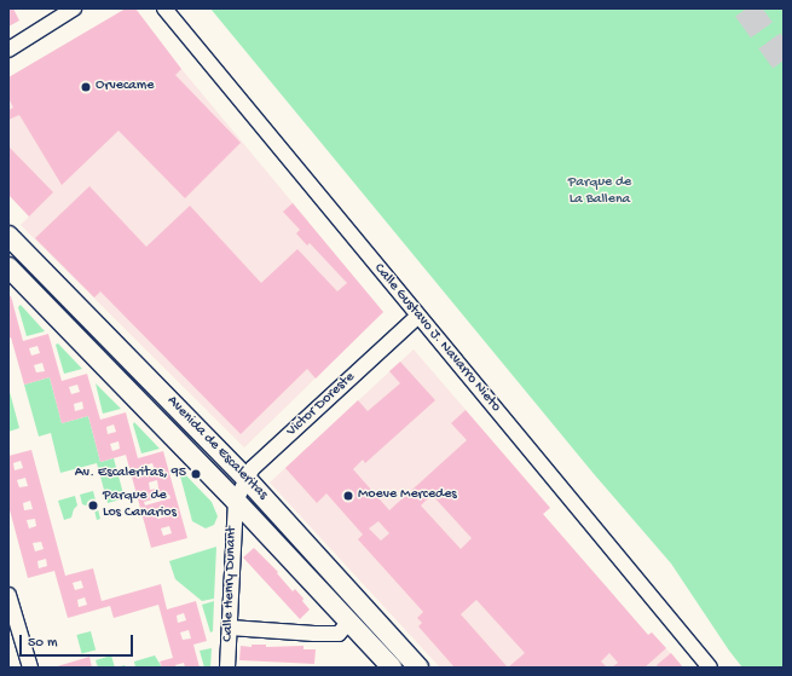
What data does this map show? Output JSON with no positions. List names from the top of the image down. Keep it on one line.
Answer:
{"streets":{"street":["Calle Gustavo J. Navarro Nieto","Victor Doreste","Avenida de Escaleritas","Calle Henry Dunant"]},"crossings":[["Calle Gustavo J. Navarro Nieto","Victor Doreste"],["Victor Doreste","Avenida de Escaleritas"],["Victor Doreste","Calle Henry Dunant"],["Avenida de Escaleritas","Calle Henry Dunant"]],"parks":["Parque de La Ballena"],"places":["Orvecame","Av. Escaleritas, 95","Moeve Mercedes","Parque de Los Canarios"],"scale_bar":"50 m"}
